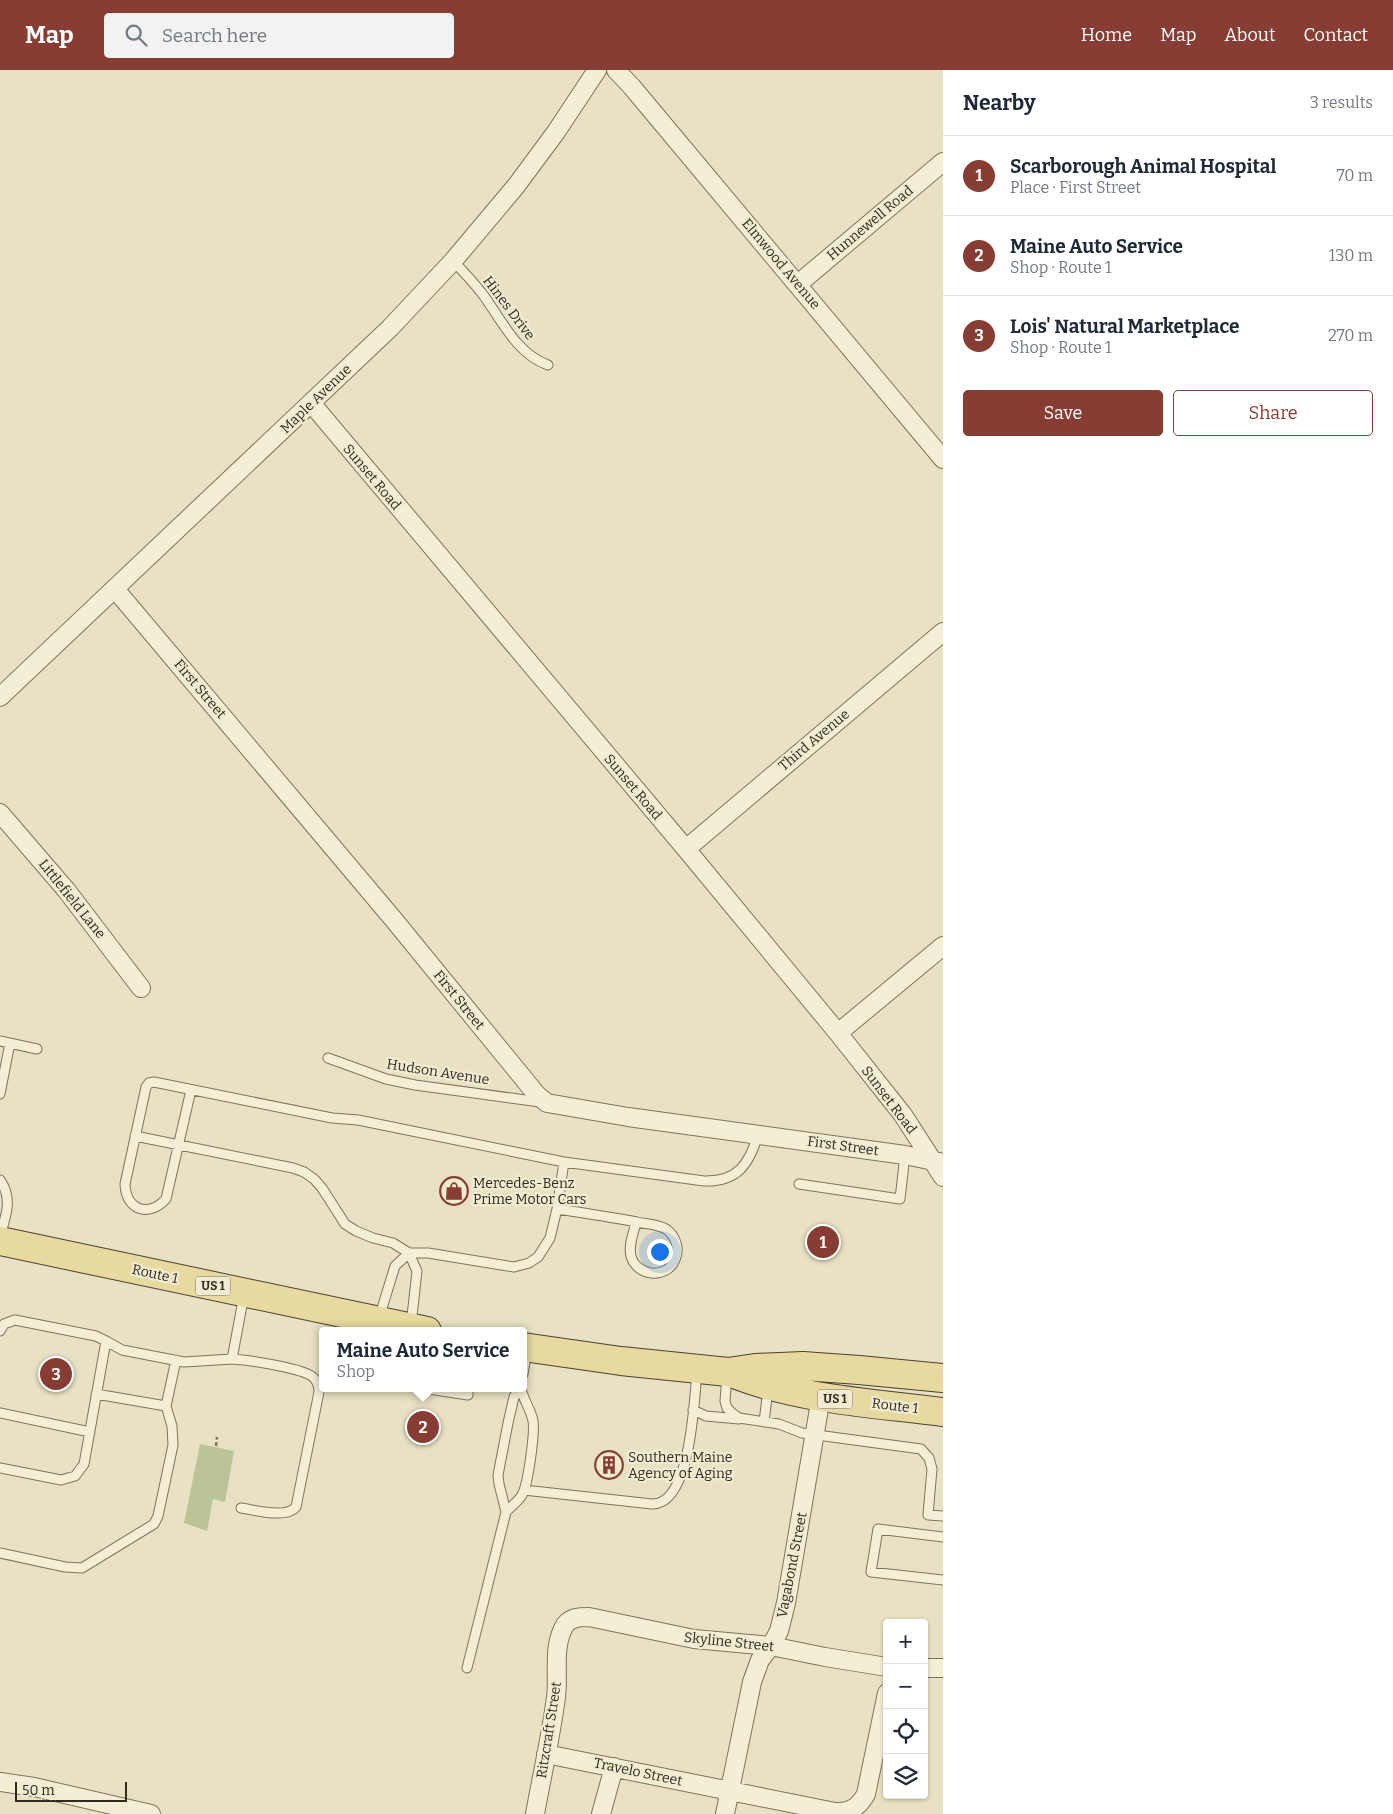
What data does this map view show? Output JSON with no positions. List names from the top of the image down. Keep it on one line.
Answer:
{"streets":{"main road":["Route 1","US 1"],"street":["Hunnewell Road","Elmwood Avenue","Maple Avenue","Sunset Road","First Street","Third Avenue","Littlefield Lane","Vagabond Street","Skyline Street","Ritzcraft Street","Travelo Street"],"lane":["Hines Drive","Hudson Avenue"]},"crossings":[["Hunnewell Road","Elmwood Avenue"],["Hines Drive","Maple Avenue"],["Maple Avenue","Sunset Road"],["Maple Avenue","First Street"],["Sunset Road","First Street"],["Sunset Road","Third Avenue"],["First Street","Hudson Avenue"],["Route 1","Vagabond Street"],["Vagabond Street","Skyline Street"],["Vagabond Street","Travelo Street"],["Skyline Street","Ritzcraft Street"],["Ritzcraft Street","Travelo Street"]],"places":{"shop":["Mercedes-Benz Prime Motor Cars"],"building":["Southern Maine Agency of Aging"]},"scale_bar":"50 m","page":{"header":"Map","search":"Search here","nav":["Home","Map","About","Contact"],"heading":["Nearby","3 results"],"list":[{"mark":"1","name":"Scarborough Animal Hospital","note":"Place · First Street","value":"70 m"},{"mark":"2","name":"Maine Auto Service","note":"Shop · Route 1","value":"130 m"},{"mark":"3","name":"Lois' Natural Marketplace","note":"Shop · Route 1","value":"270 m"}],"buttons":["Save","Share"],"pins":["1","3","2"],"popup":["Maine Auto Service","Shop"],"map_buttons":["+","−"],"scale":"50 m"}}
